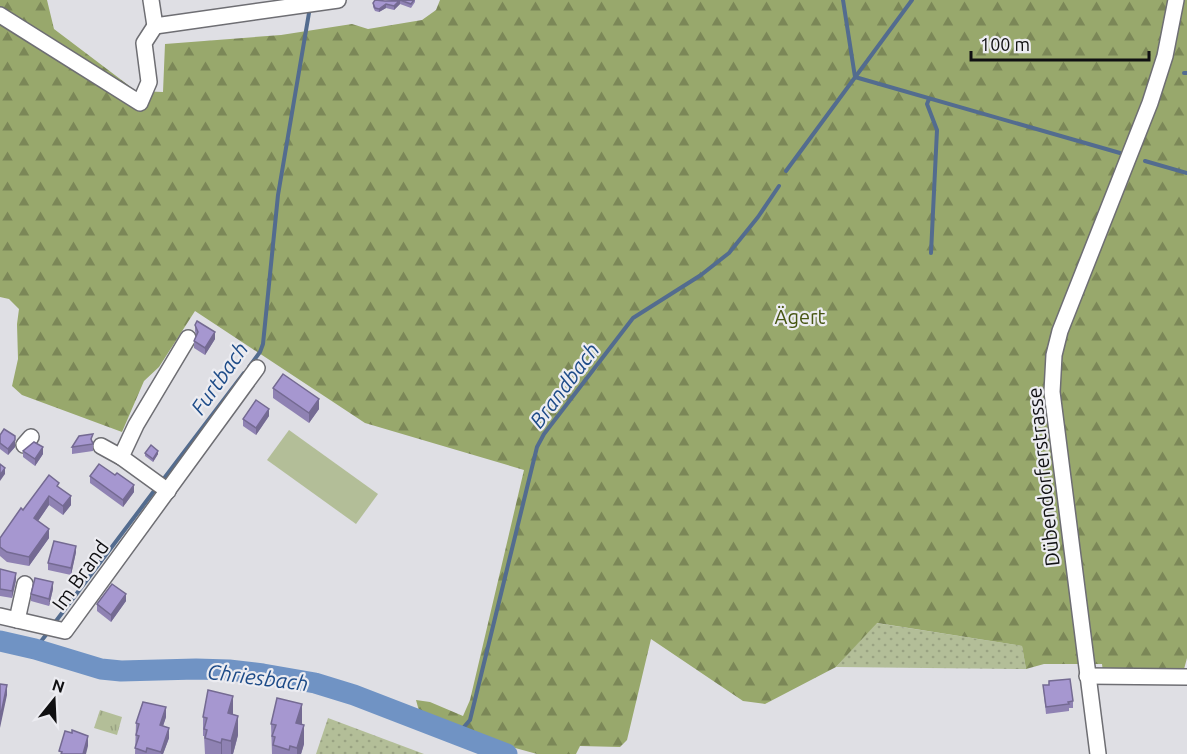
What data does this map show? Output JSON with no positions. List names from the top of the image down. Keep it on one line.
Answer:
{"streets":{"street":["Dübendorferstrasse","Im Brand"]},"water":["Furtbach","Brandbach","Chriesbach"],"parks":["Ägert"],"scale_bar":"100 m","north":"top"}
